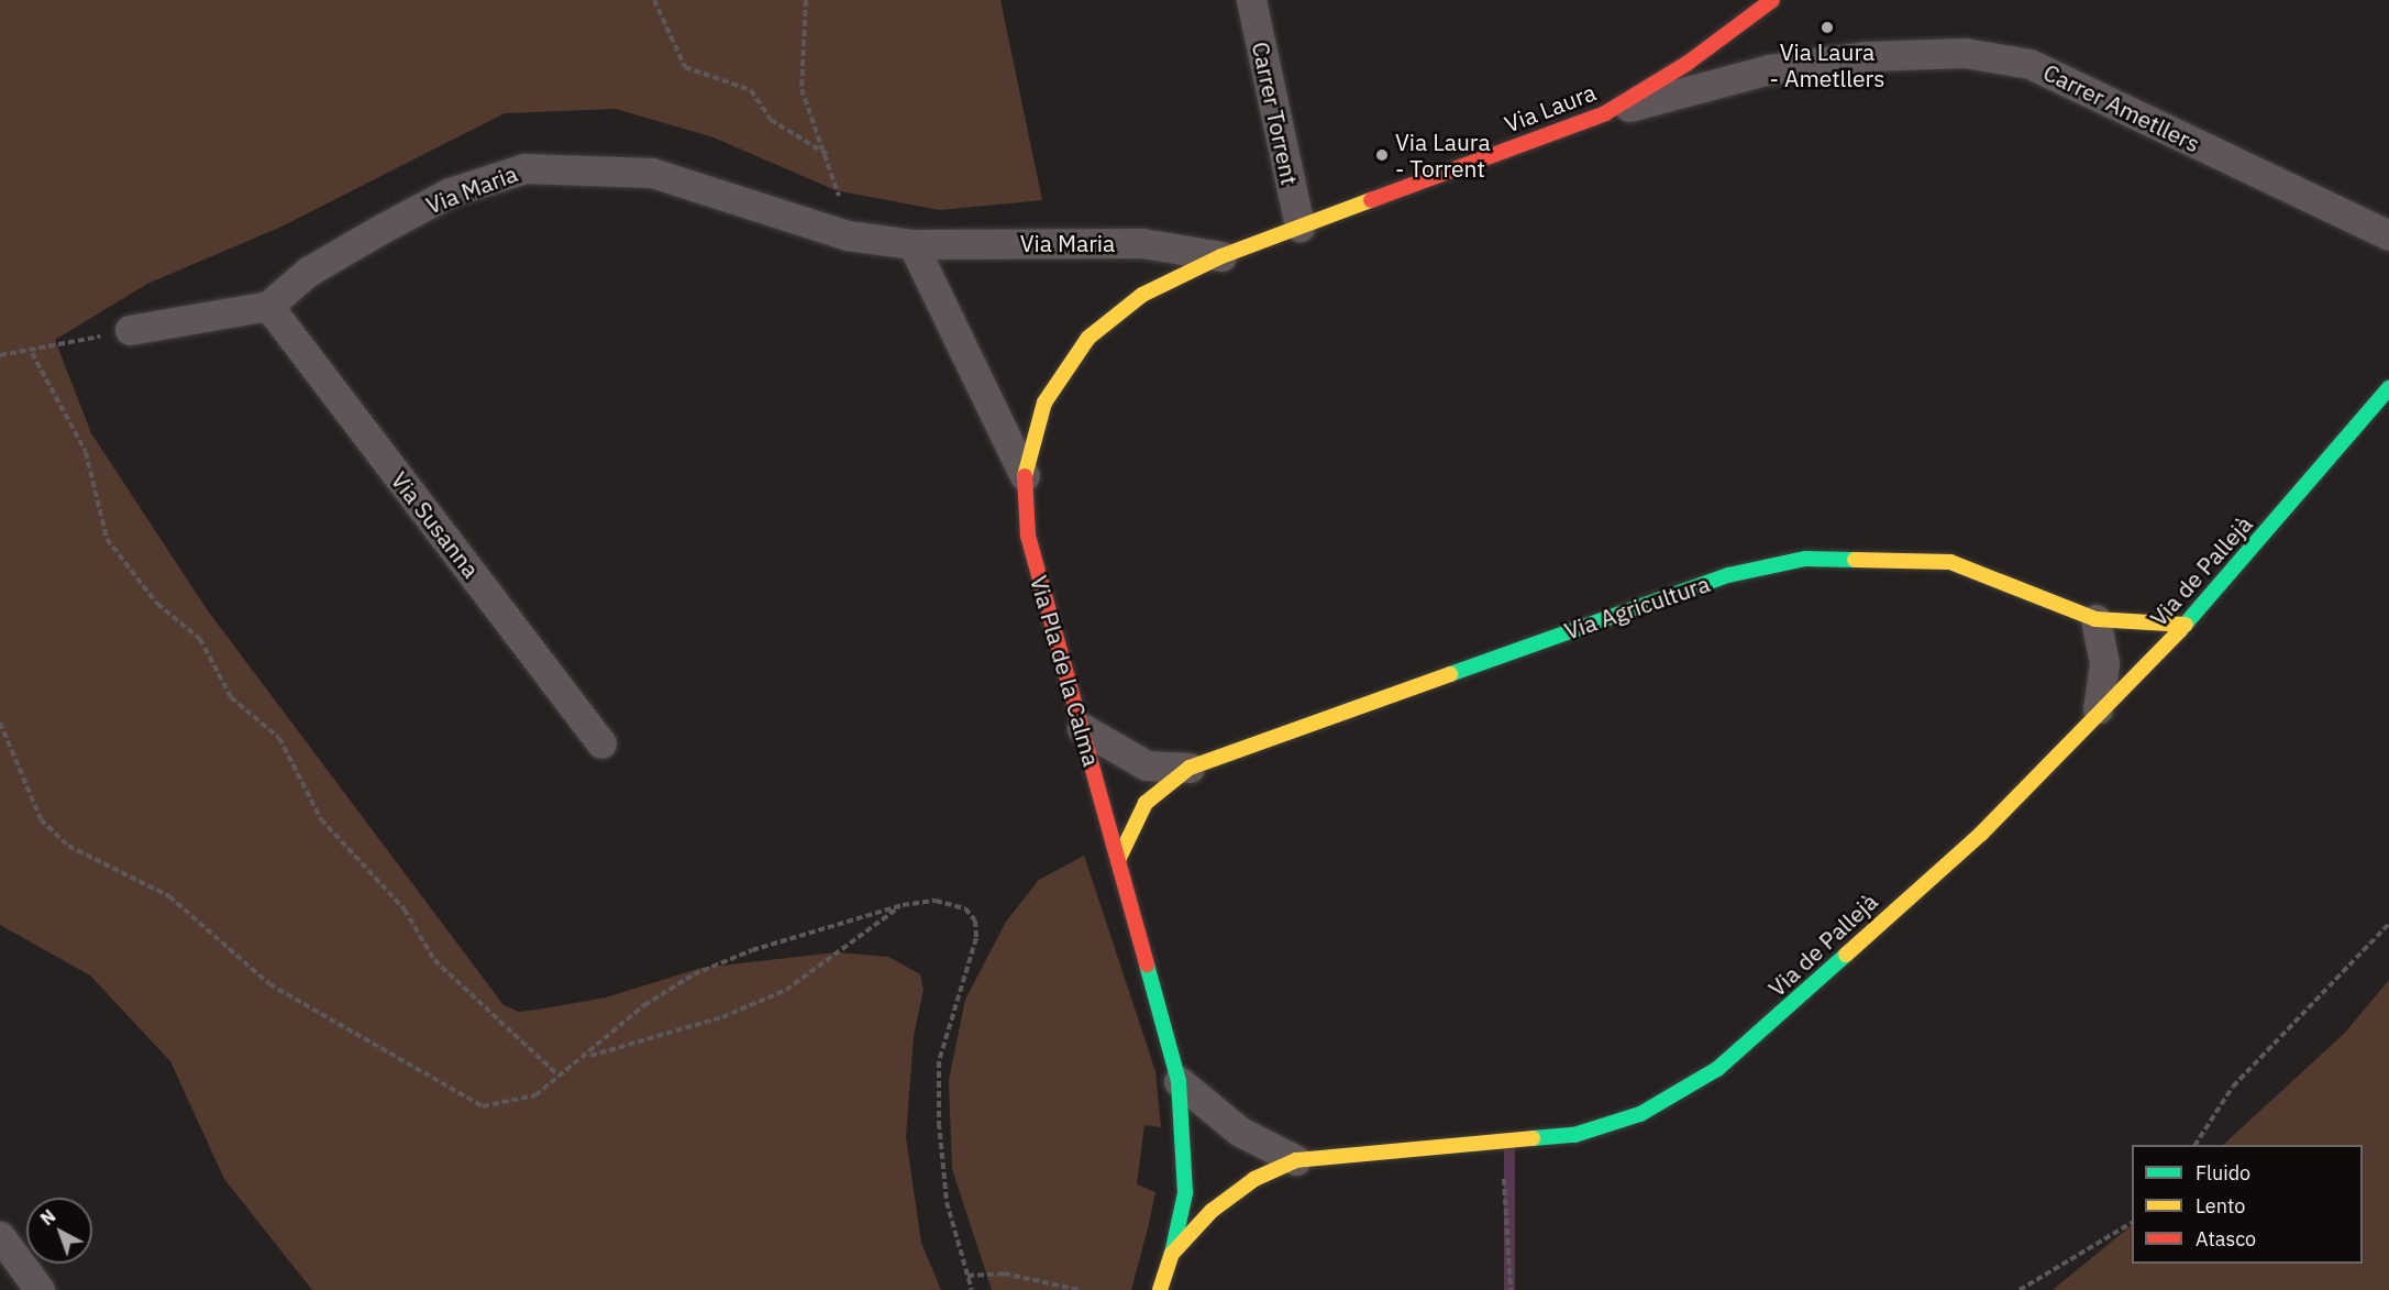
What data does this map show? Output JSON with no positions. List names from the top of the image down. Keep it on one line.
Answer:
{"streets":{"street":["Via Laura","Carrer Ametllers","Carrer Torrent","Via Maria","Via Susanna","Via de Pallejà","Via Agricultura","Via Pla de la Calma"]},"crossings":[["Via Laura","Carrer Ametllers"],["Via Laura","Carrer Torrent"],["Via Laura","Via Maria"],["Via Laura","Via Pla de la Calma"],["Via Maria","Via Susanna"],["Via de Pallejà","Via Agricultura"],["Via de Pallejà","Via Pla de la Calma"],["Via Agricultura","Via Pla de la Calma"]],"places":["Via Laura - Ametllers","Via Laura - Torrent"],"legend":["Fluido","Lento","Atasco"],"north":"top left"}
